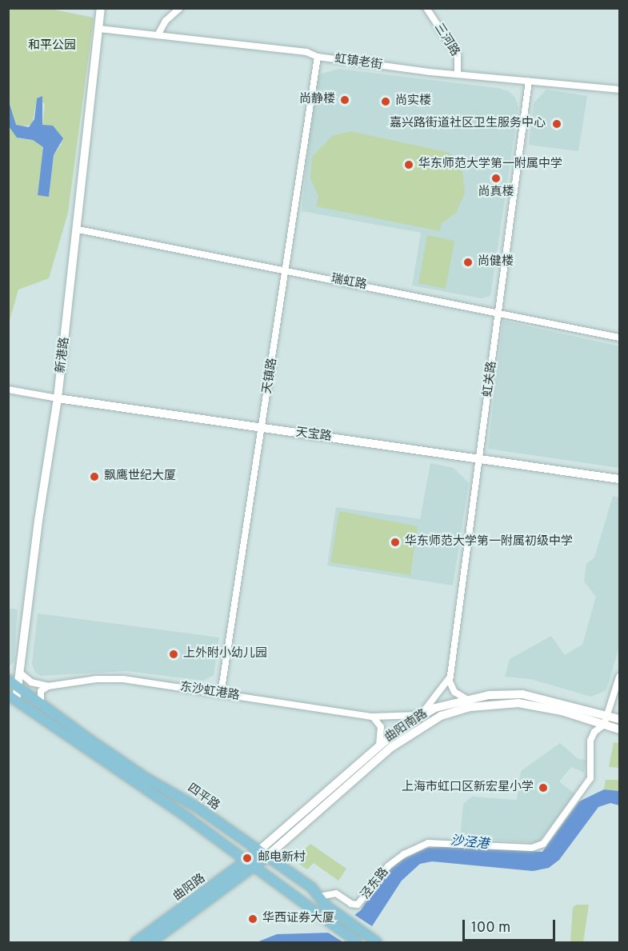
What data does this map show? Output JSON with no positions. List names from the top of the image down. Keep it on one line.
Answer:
{"streets":{"main road":["四平路","曲阳路"],"street":["三河路","虹镇老街","瑞虹路","新港路","天镇路","虹关路","天宝路","东沙虹港路","曲阳南路","泾东路"]},"crossings":[["三河路","虹镇老街"],["虹镇老街","新港路"],["虹镇老街","天镇路"],["虹镇老街","虹关路"],["瑞虹路","新港路"],["瑞虹路","天镇路"],["瑞虹路","虹关路"],["新港路","天宝路"],["新港路","东沙虹港路"],["新港路","四平路"],["天镇路","天宝路"],["天镇路","东沙虹港路"],["虹关路","天宝路"],["东沙虹港路","曲阳南路"],["曲阳南路","四平路"],["曲阳南路","泾东路"],["曲阳南路","曲阳路"],["四平路","泾东路"],["四平路","曲阳路"]],"water":["沙泾港"],"parks":["和平公园"],"places":["尚静楼","尚实楼","嘉兴路街道社区卫生服务中心","华东师范大学第一附属中学","尚真楼","尚健楼","飘鹰世纪大厦","华东师范大学第一附属初级中学","上外附小幼儿园","上海市虹口区新宏星小学","邮电新村","华西证券大厦"],"scale_bar":"100 m"}
